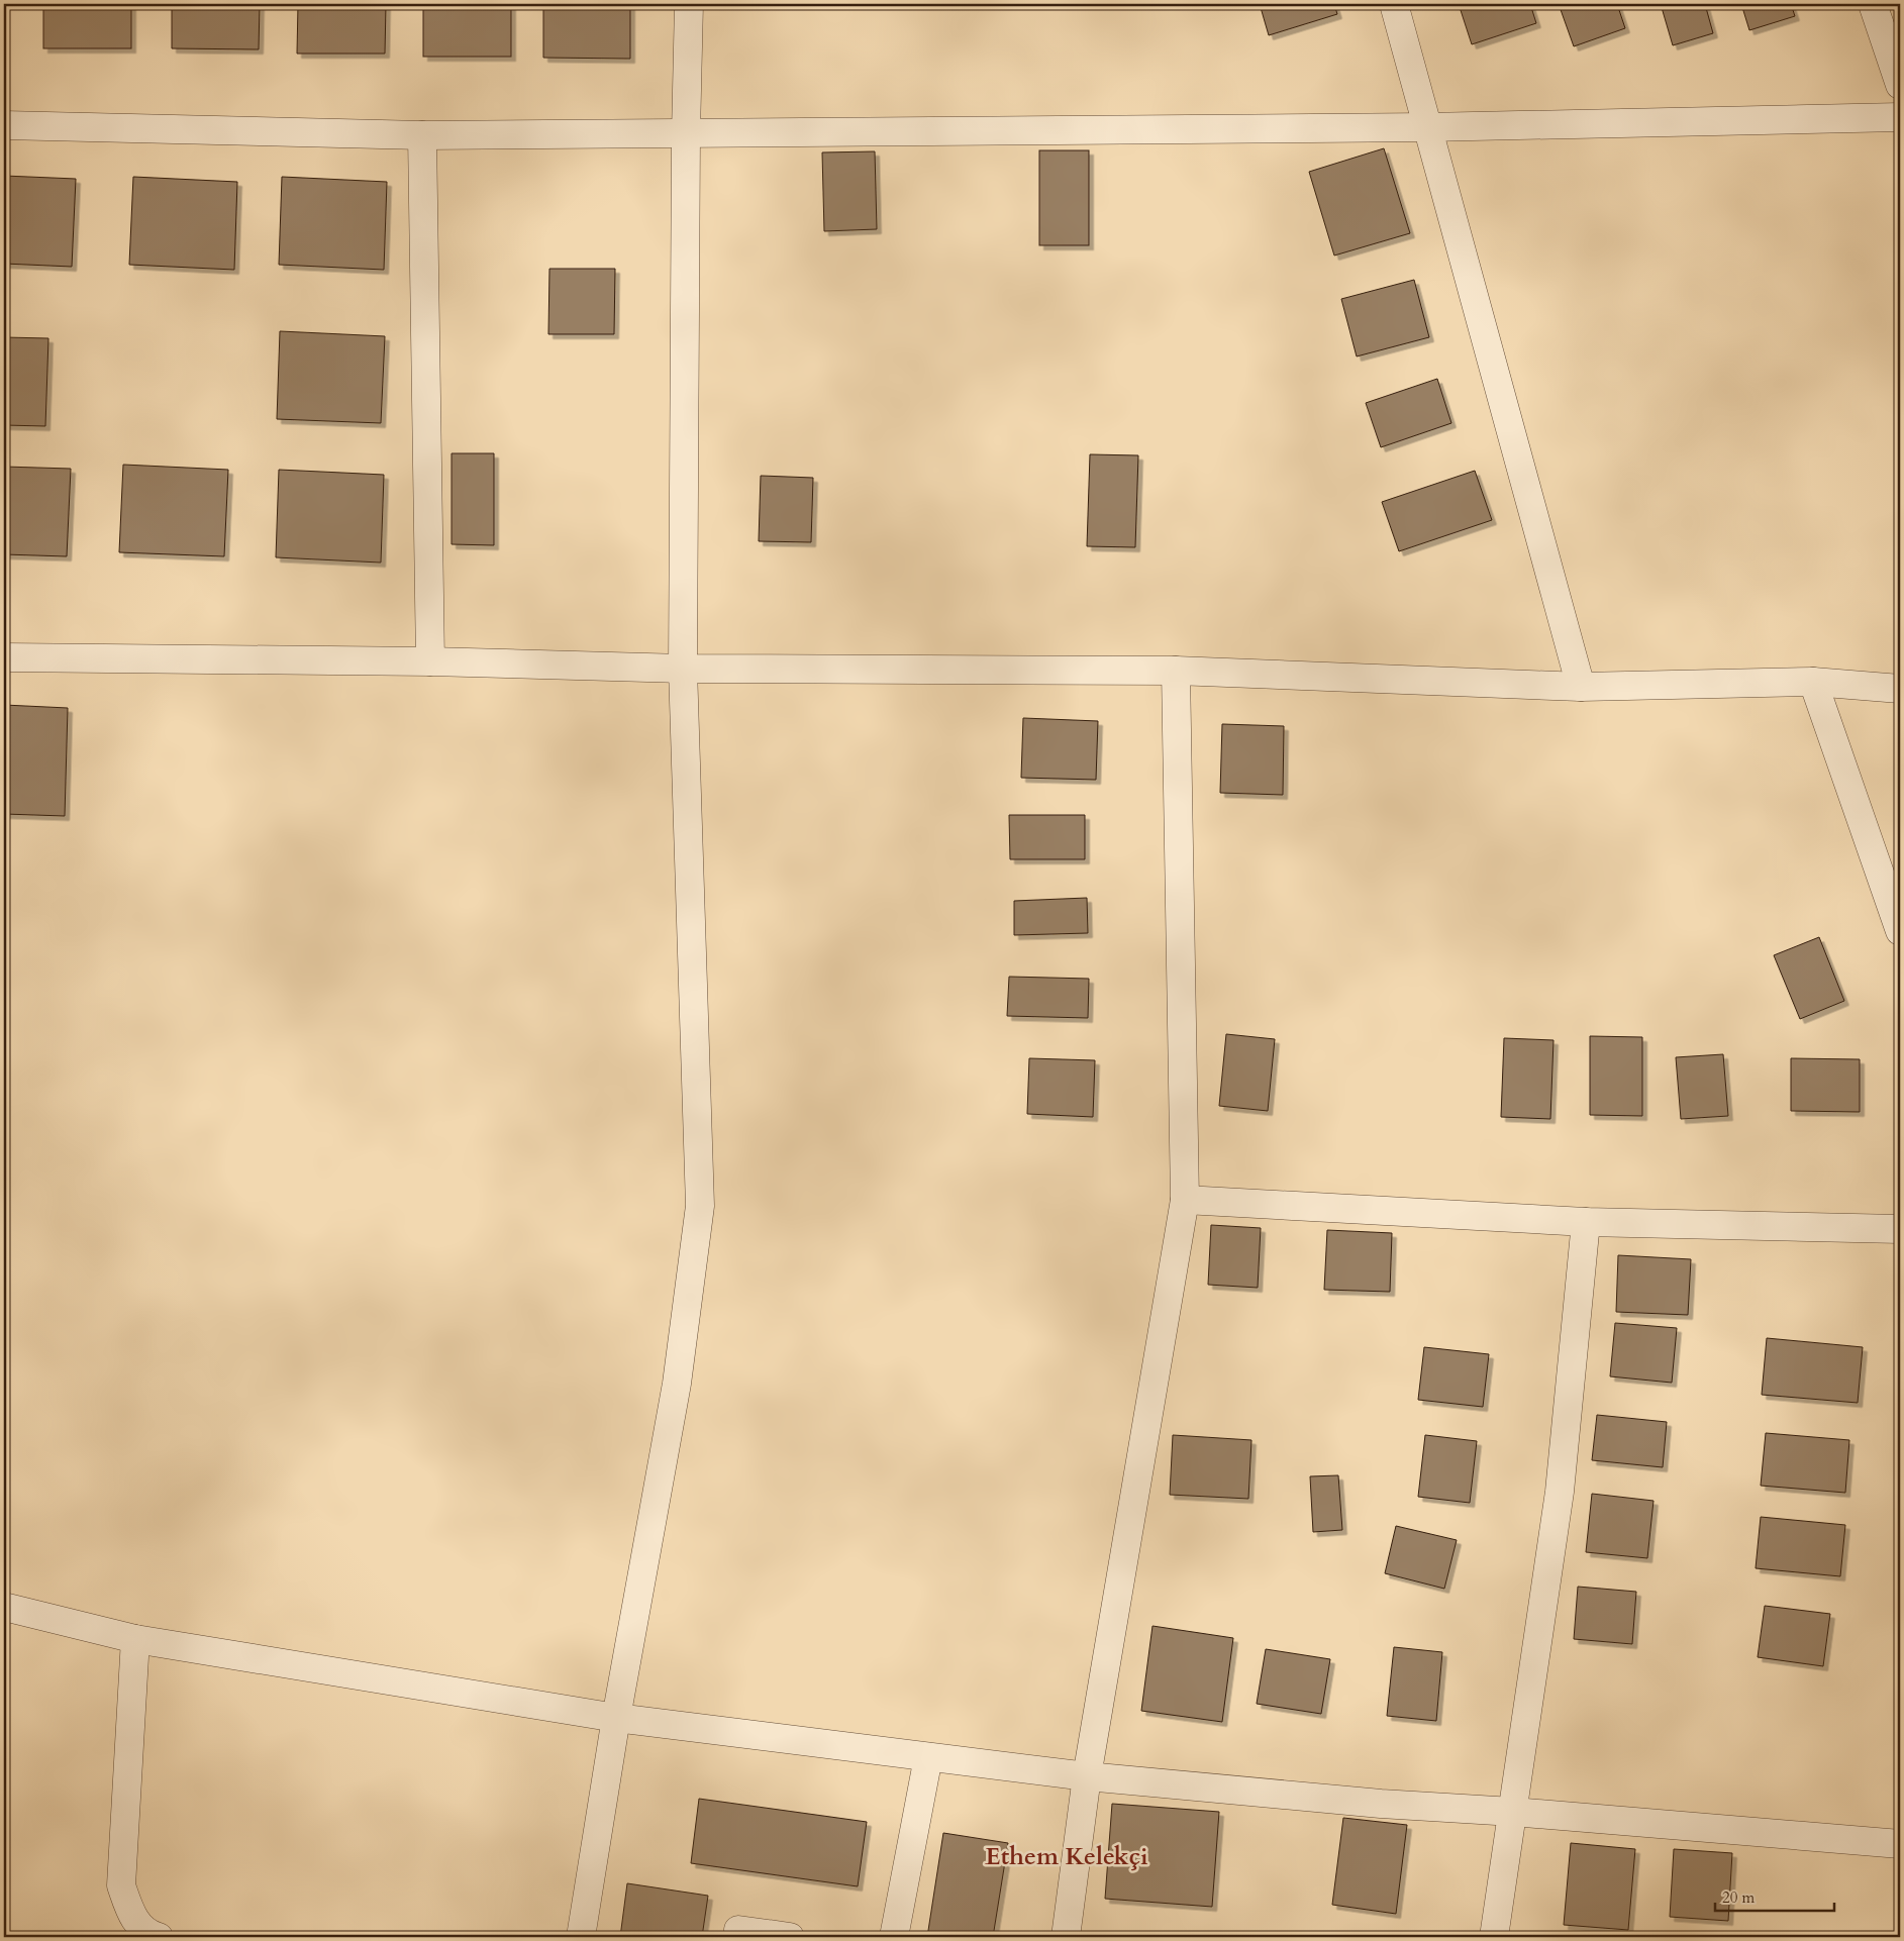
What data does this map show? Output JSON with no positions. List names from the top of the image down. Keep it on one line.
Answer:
{"districts":["Ethem Kelekçi"],"scale_bar":"20 m"}
